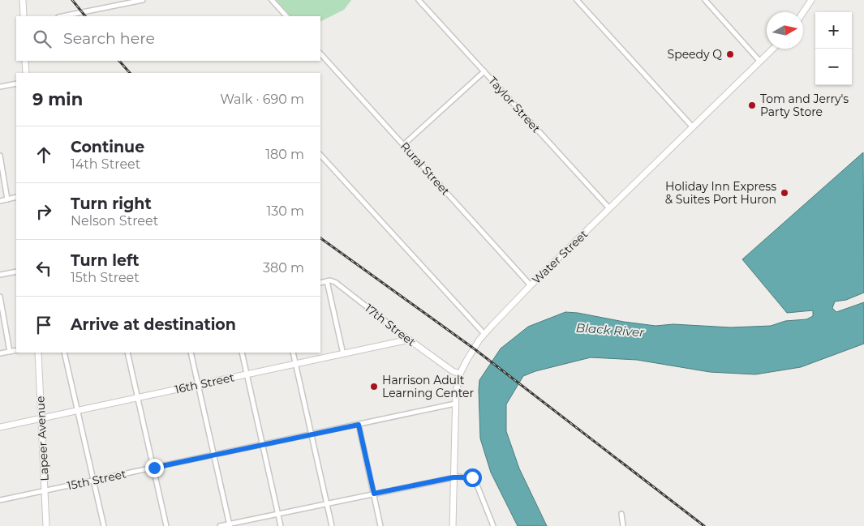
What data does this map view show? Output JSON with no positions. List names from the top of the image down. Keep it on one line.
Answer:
{"streets":{"street":["Taylor Street","Rural Street","Water Street","17th Street","16th Street","Lapeer Avenue","15th Street"]},"crossings":[["Taylor Street","Water Street"],["Rural Street","Water Street"],["Water Street","17th Street"],["Water Street","15th Street"],["17th Street","16th Street"],["16th Street","Lapeer Avenue"],["Lapeer Avenue","15th Street"]],"water":["Black River"],"places":["Speedy Q","Tom and Jerry's Party Store","Holiday Inn Express & Suites Port Huron","Harrison Adult Learning Center"],"north":"right","page":{"map_buttons":["+","−"],"search":"Search here","heading":["9 min","Walk · 690 m"],"list":[["Continue","14th Street","180 m"],["Turn right","Nelson Street","130 m"],["Turn left","15th Street","380 m"],"Arrive at destination"]}}
